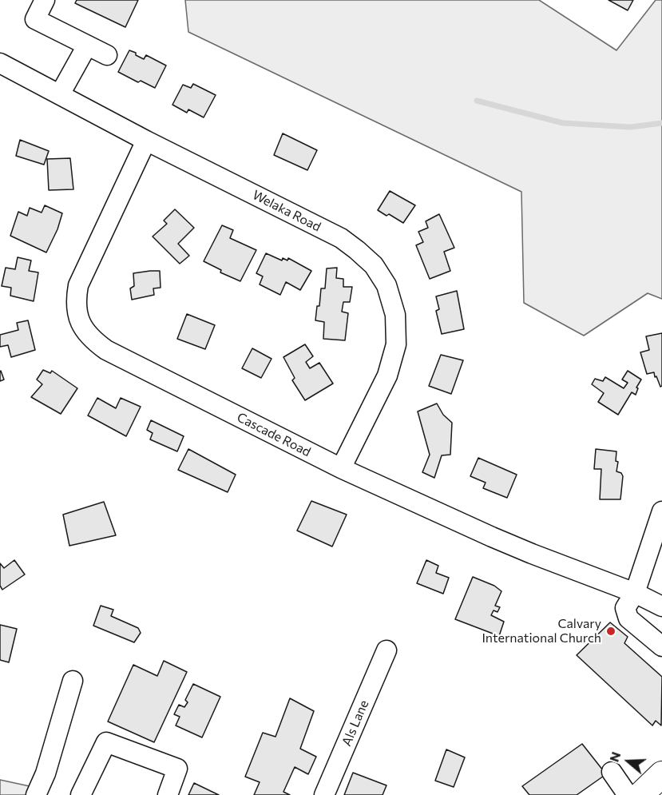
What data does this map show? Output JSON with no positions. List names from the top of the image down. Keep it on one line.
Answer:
{"streets":{"street":["Welaka Road","Cascade Road","Als Lane"]},"crossings":[["Welaka Road","Cascade Road"]],"places":["Calvary International Church"],"north":"left"}
